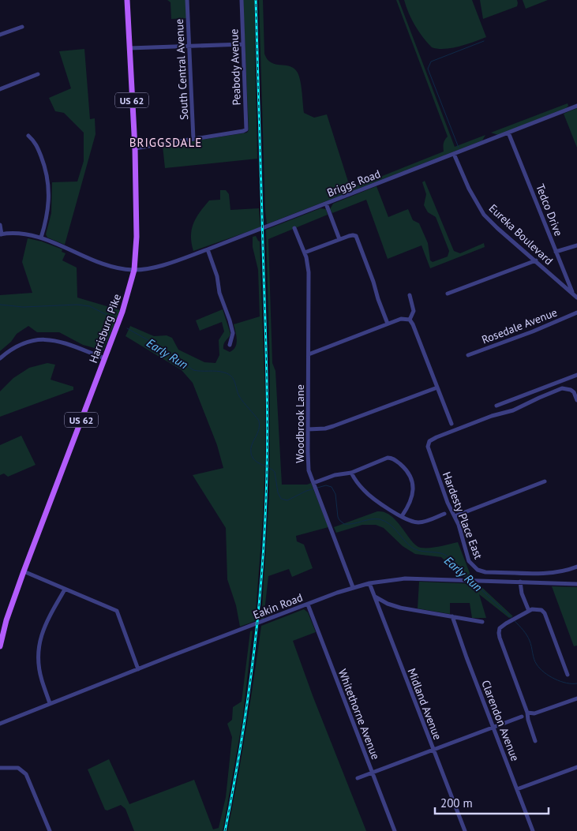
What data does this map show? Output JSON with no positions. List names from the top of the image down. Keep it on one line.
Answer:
{"streets":{"main road":["US 62","Harrisburg Pike"],"street":["Peabody Avenue","South Central Avenue","Briggs Road","Tedco Drive","Eureka Boulevard","Rosedale Avenue","Woodbrook Lane","Hardesty Place East","Eakin Road","Midland Avenue","Whitethorne Avenue","Clarendon Avenue"]},"crossings":[["Peabody Avenue","South Central Avenue"],["Briggs Road","Tedco Drive"],["Briggs Road","Eureka Boulevard"],["Briggs Road","Harrisburg Pike"],["Tedco Drive","Eureka Boulevard"],["Woodbrook Lane","Eakin Road"],["Eakin Road","Midland Avenue"],["Eakin Road","Whitethorne Avenue"]],"districts":["BRIGGSDALE"],"water":["Early Run"],"scale_bar":"200 m"}
